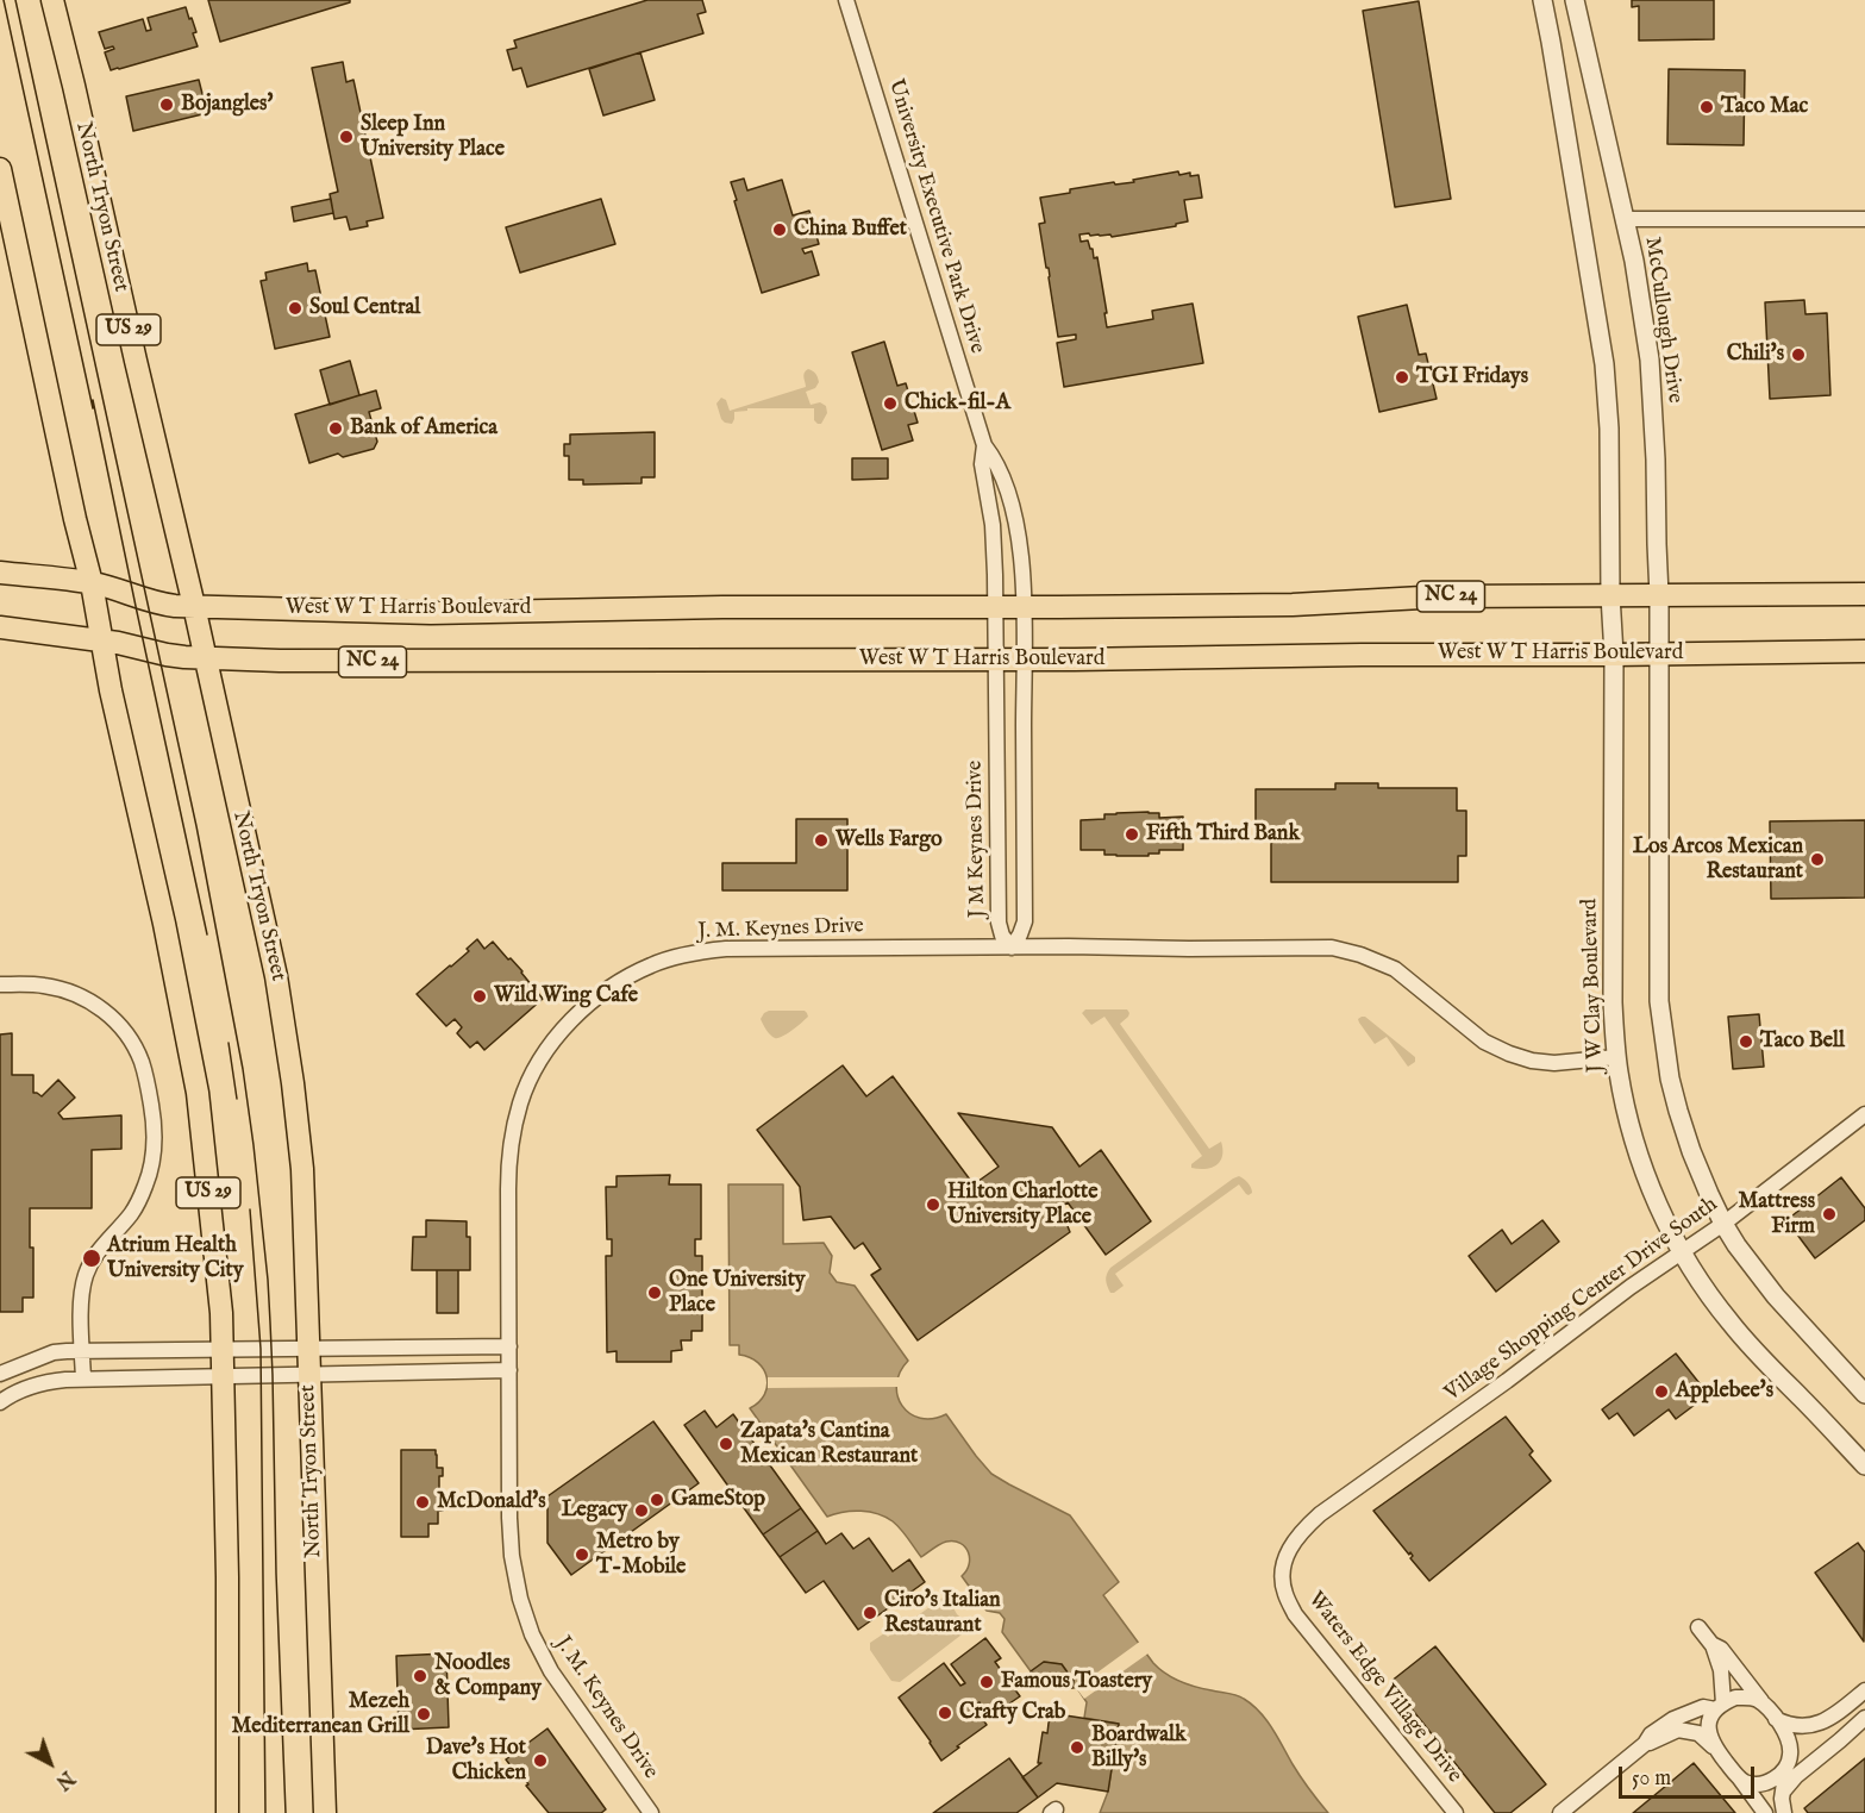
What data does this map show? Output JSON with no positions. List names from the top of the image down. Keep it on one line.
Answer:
{"streets":{"main road":["North Tryon Street","US 29","NC 24","West W T Harris Boulevard"],"street":["University Executive Park Drive","McCullough Drive","J M Keynes Drive","J. M. Keynes Drive","J W Clay Boulevard","Village Shopping Center Drive South","Waters Edge Village Drive"]},"crossings":[["North Tryon Street","NC 24"],["North Tryon Street","West W T Harris Boulevard"],["University Executive Park Drive","West W T Harris Boulevard"],["University Executive Park Drive","J M Keynes Drive"],["McCullough Drive","West W T Harris Boulevard"],["US 29","NC 24"],["US 29","West W T Harris Boulevard"],["NC 24","West W T Harris Boulevard"],["West W T Harris Boulevard","J M Keynes Drive"],["West W T Harris Boulevard","J W Clay Boulevard"],["J M Keynes Drive","J. M. Keynes Drive"],["J. M. Keynes Drive","J W Clay Boulevard"],["J W Clay Boulevard","Village Shopping Center Drive South"],["Village Shopping Center Drive South","Waters Edge Village Drive"]],"places":["Bojangles'","Taco Mac","Sleep Inn University Place","China Buffet","Soul Central","Chili's","TGI Fridays","Chick-fil-A","Bank of America","Fifth Third Bank","Wells Fargo","Los Arcos Mexican Restaurant","Wild Wing Cafe","Taco Bell","Hilton Charlotte University Place","Mattress Firm","Atrium Health University City","One University Place","Applebee's","Zapata's Cantina Mexican Restaurant","GameStop","McDonald's","Legacy","Metro by T-Mobile","Ciro's Italian Restaurant","Noodles & Company","Famous Toastery","Crafty Crab","Mezeh Mediterranean Grill","Boardwalk Billy's","Dave's Hot Chicken"],"scale_bar":"50 m","north":"bottom right"}
